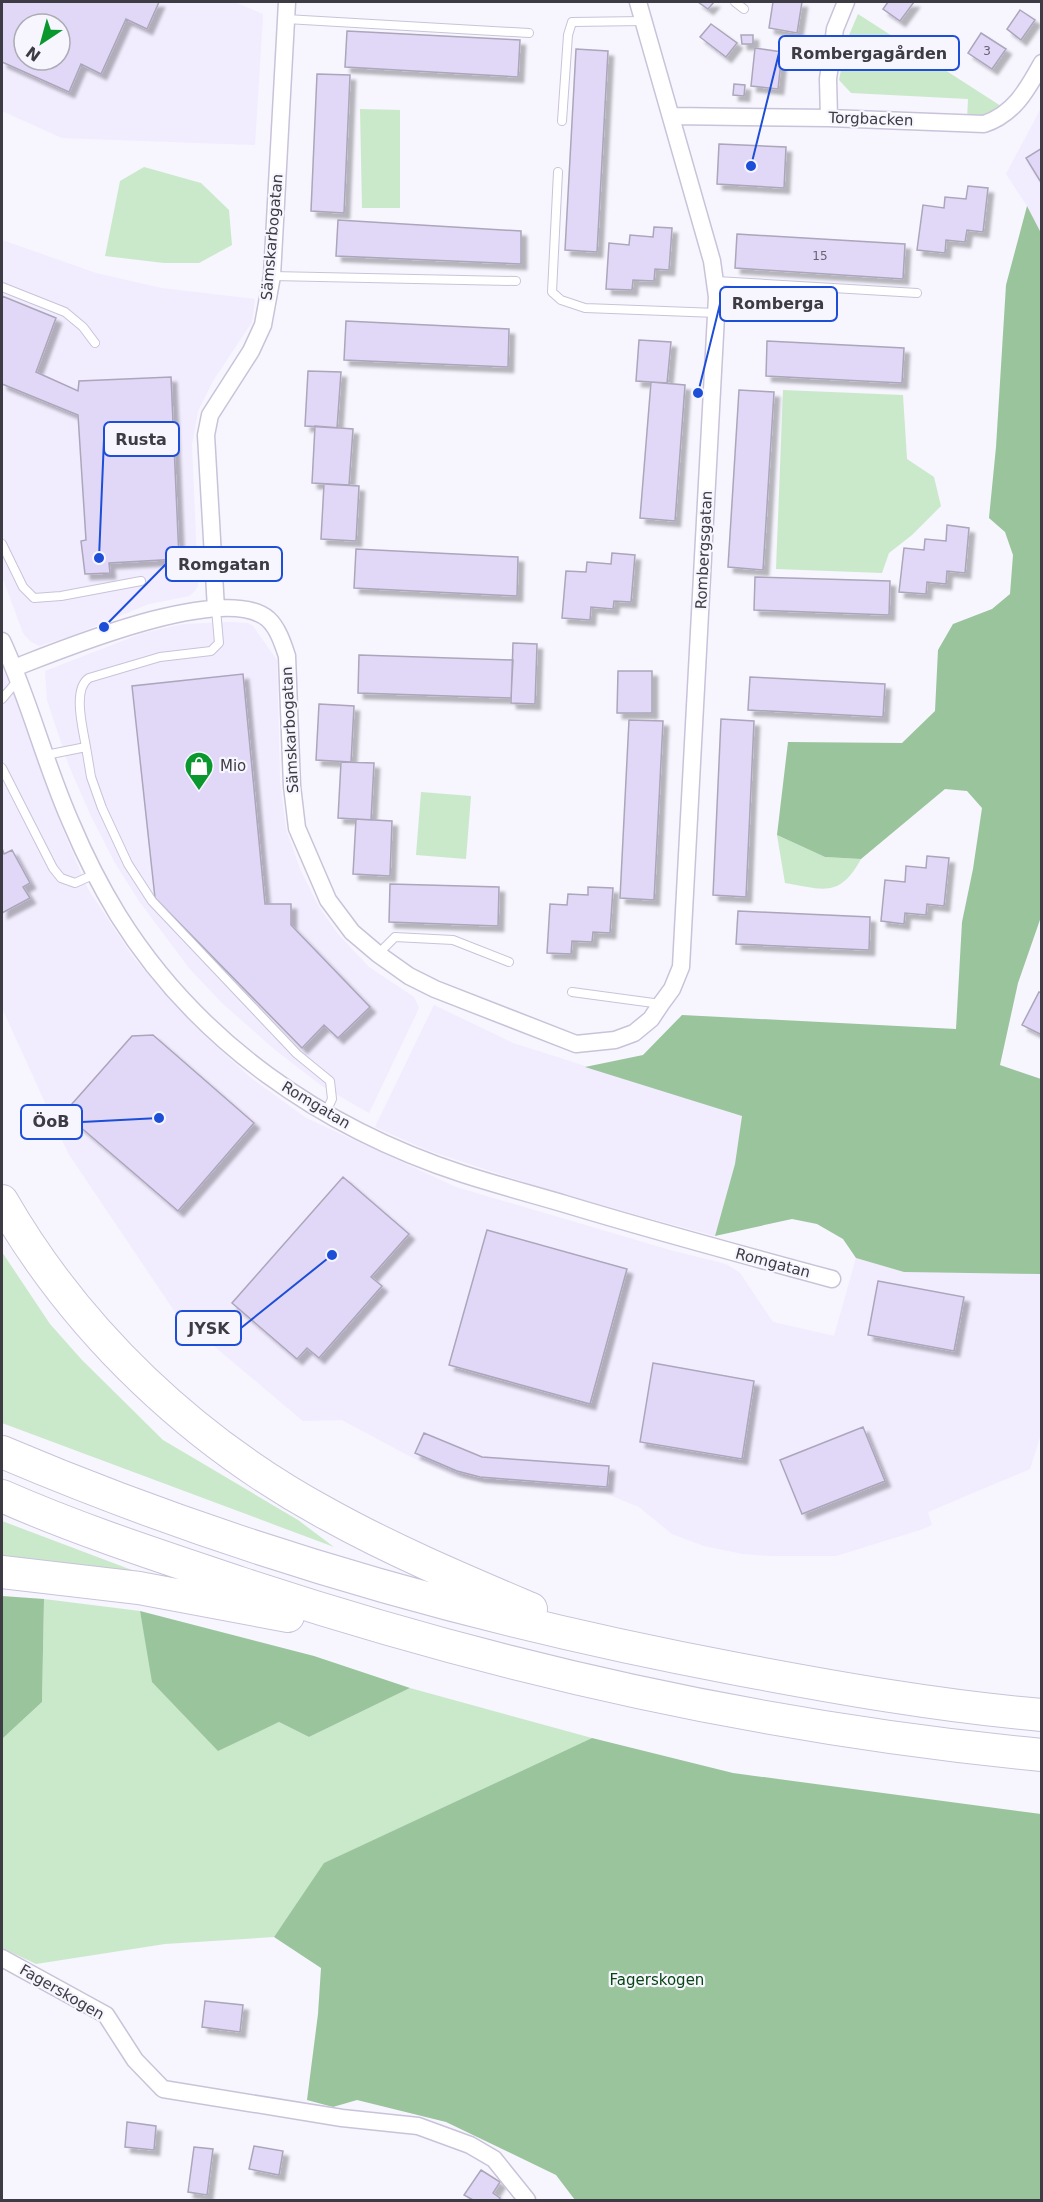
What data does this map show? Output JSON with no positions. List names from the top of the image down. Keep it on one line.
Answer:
{"streets":{"street":["Torgbacken","Sämskarbogatan","Rombergsgatan","Romgatan","Fagerskogen"]},"crossings":[["Torgbacken","Rombergsgatan"],["Sämskarbogatan","Rombergsgatan"]],"parks":["Fagerskogen"],"places":{"other":["Rombergagården","Romberga","Rusta","Romgatan","ÖoB","JYSK"],"shop":["Mio"]},"house_numbers":["3","15"],"north":"bottom left"}
